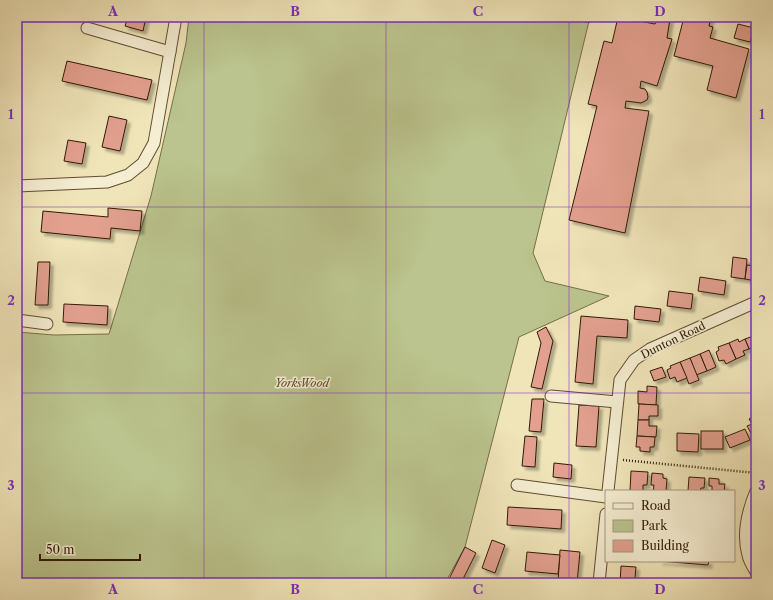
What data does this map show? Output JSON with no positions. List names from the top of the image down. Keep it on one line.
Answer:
{"streets":{"street":["Dunton Road"]},"parks":["YorksWood"],"legend":["Road","Park","Building"],"scale_bar":"50 m","grid":{"columns":["A","B","C","D"],"rows":["1","2","3"]}}
